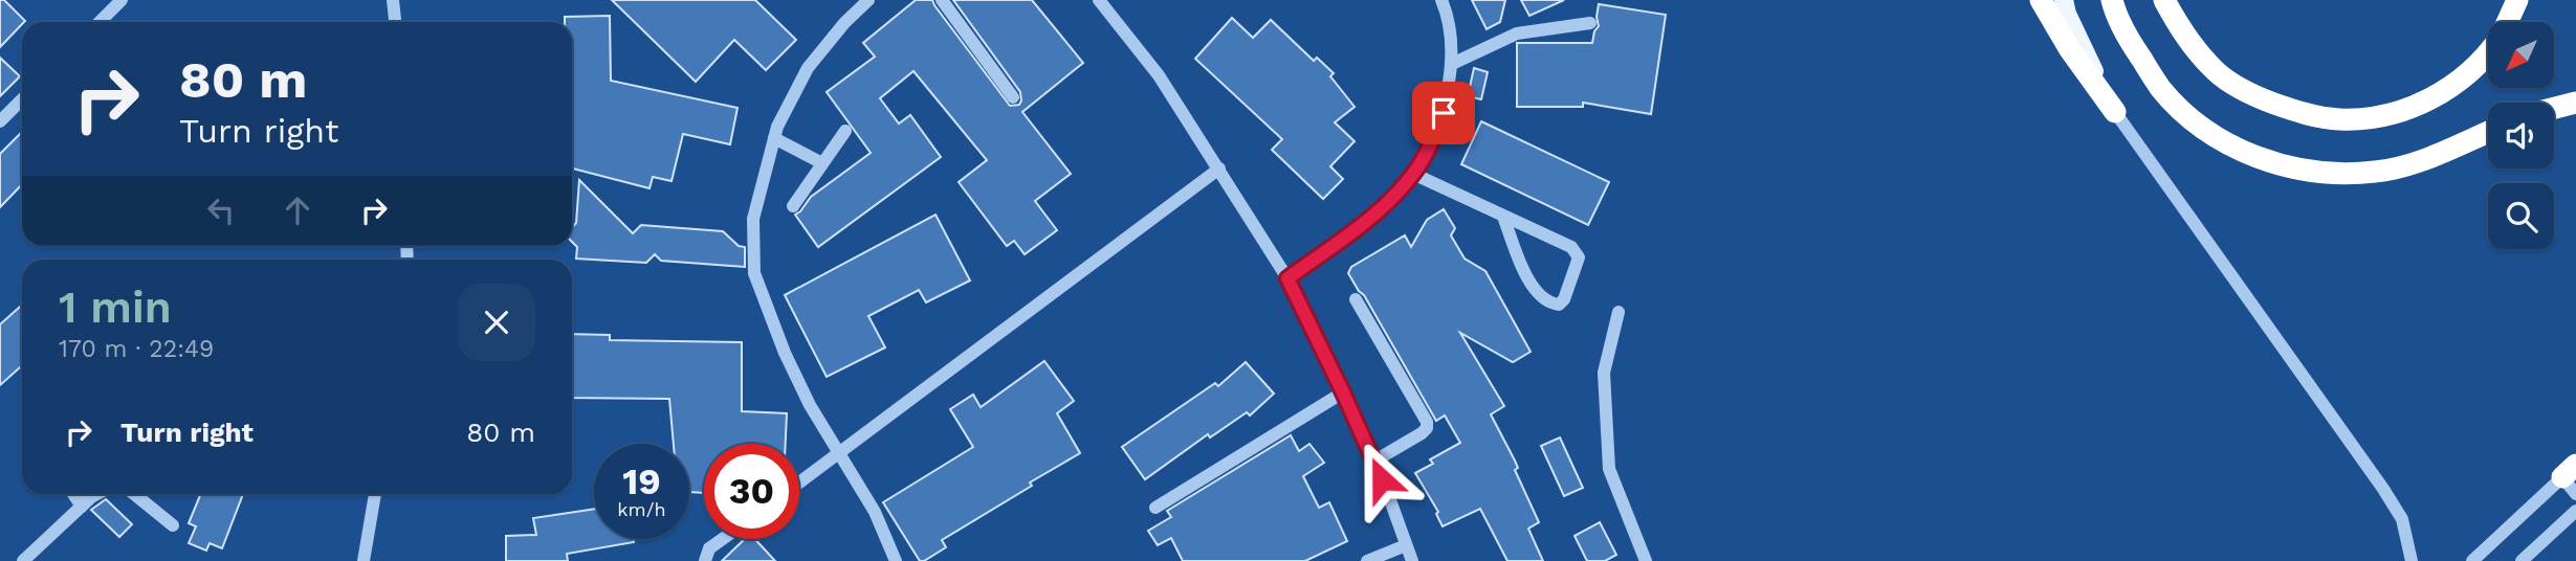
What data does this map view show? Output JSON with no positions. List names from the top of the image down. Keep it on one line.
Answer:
{"north":"bottom left","page":{"turn":["80 m","Turn right"],"heading":["1 min","170 m · 22:49"],"list":[{"name":"Turn right","value":"80 m"}],"speed":"19 km/h","limit":"30"}}
